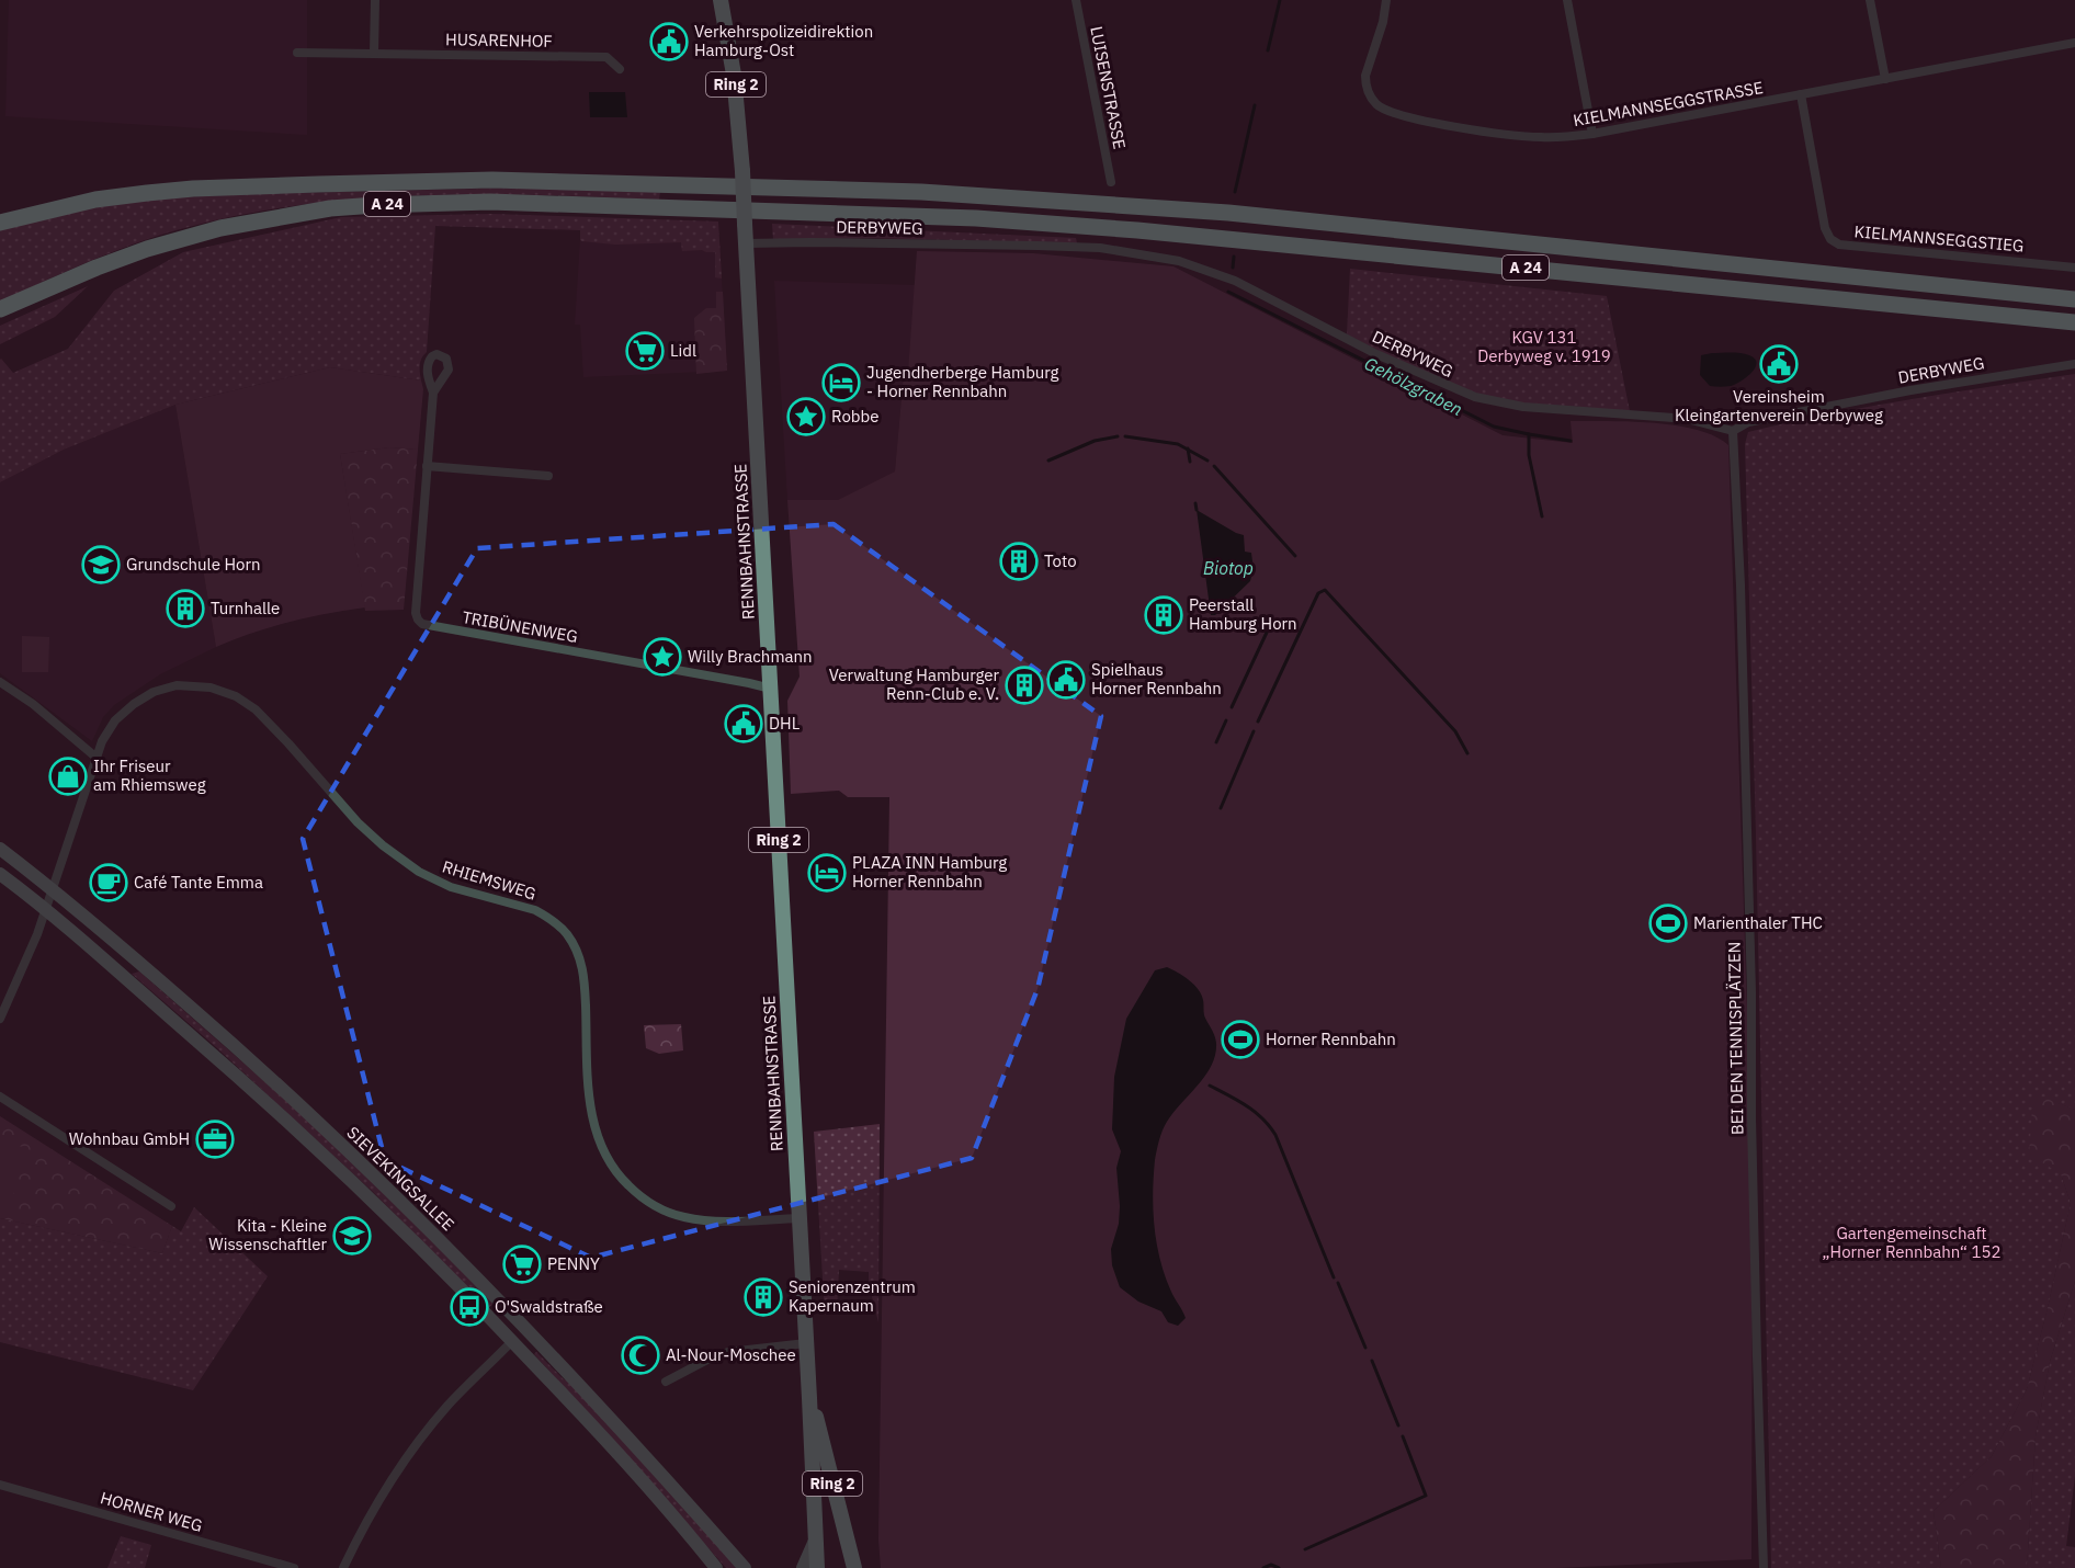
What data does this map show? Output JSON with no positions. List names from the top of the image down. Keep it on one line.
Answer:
{"streets":{"highway":["A 24"],"main road":["Ring 2","RENNBAHNSTRASSE","SIEVEKINGSALLEE"],"street":["HUSARENHOF","LUISENSTRASSE","KIELMANNSEGGSTRASSE","DERBYWEG","KIELMANNSEGGSTIEG","TRIBÜNENWEG","RHIEMSWEG","BEI DEN TENNISPLÄTZEN","HORNER WEG"]},"crossings":[["KIELMANNSEGGSTRASSE","KIELMANNSEGGSTIEG"],["DERBYWEG","RENNBAHNSTRASSE"],["DERBYWEG","BEI DEN TENNISPLÄTZEN"],["RENNBAHNSTRASSE","TRIBÜNENWEG"],["RENNBAHNSTRASSE","RHIEMSWEG"],["RHIEMSWEG","SIEVEKINGSALLEE"]],"water":["Gehölzgraben","Biotop"],"parks":["KGV 131 Derbyweg v. 1919","Gartengemeinschaft „Horner Rennbahn“ 152"],"places":{"public building":["Verkehrspolizeidirektion Hamburg-Ost","Vereinsheim Kleingartenverein Derbyweg","Spielhaus Horner Rennbahn","DHL"],"supermarket":["Lidl","PENNY"],"hotel":["Jugendherberge Hamburg - Horner Rennbahn","PLAZA INN Hamburg Horner Rennbahn"],"place":["Robbe","Willy Brachmann"],"building":["Toto","Turnhalle","Peerstall Hamburg Horn","Verwaltung Hamburger Renn-Club e. V.","Seniorenzentrum Kapernaum"],"school or university":["Grundschule Horn","Kita - Kleine Wissenschaftler"],"shop":["Ihr Friseur am Rhiemsweg"],"cafe":["Café Tante Emma"],"sports":["Marienthaler THC","Horner Rennbahn"],"office":["Wohnbau GmbH"],"bus stop":["O'Swaldstraße"],"mosque":["Al-Nour-Moschee"]}}
